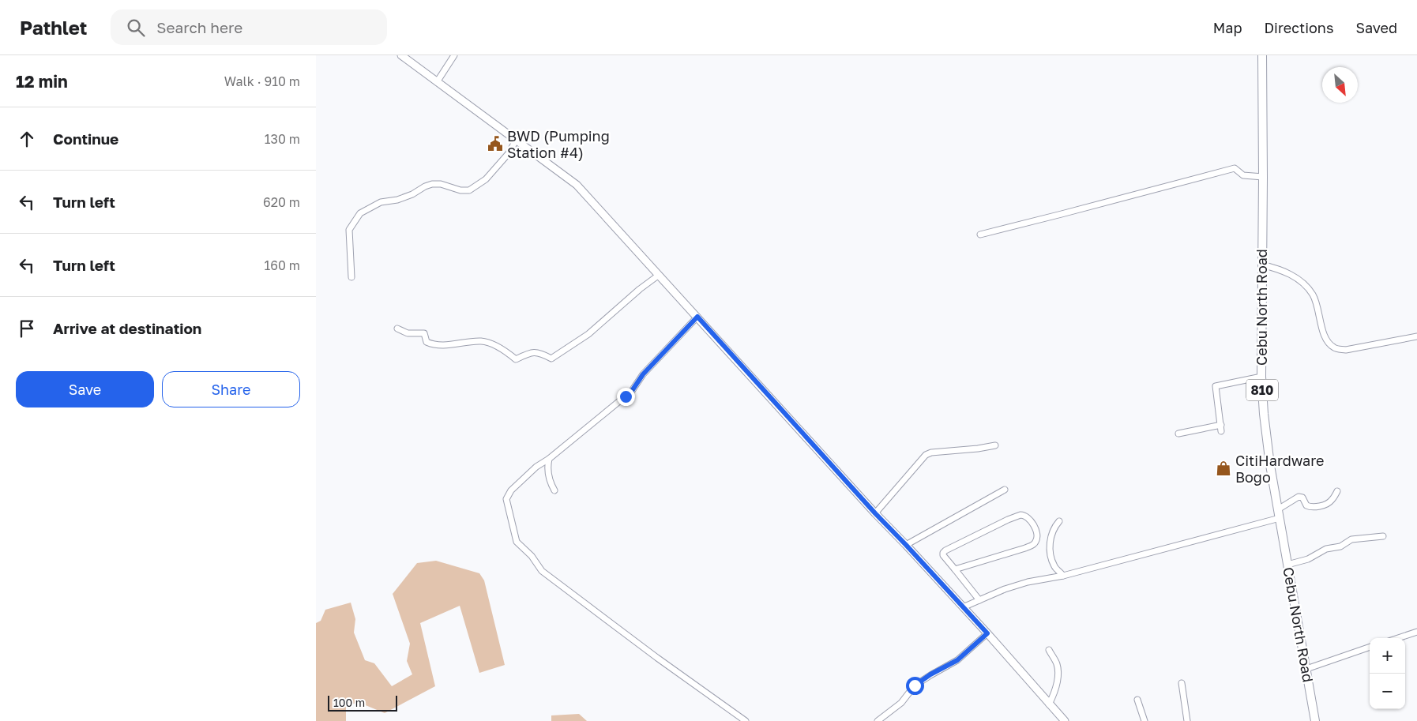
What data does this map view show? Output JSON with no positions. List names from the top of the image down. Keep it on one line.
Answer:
{"streets":{"highway":["Cebu North Road","810"]},"places":{"public building":["BWD (Pumping Station #4)"],"shop":["CitiHardware Bogo"]},"scale_bar":"100 m","north":"bottom right","page":{"header":"Pathlet","search":"Search here","nav":["Map","Directions","Saved"],"heading":["12 min","Walk · 910 m"],"list":[["Continue","130 m"],["Turn left","620 m"],["Turn left","160 m"],"Arrive at destination"],"buttons":["Save","Share"],"map_buttons":["+","−"],"scale":"100 m"}}
